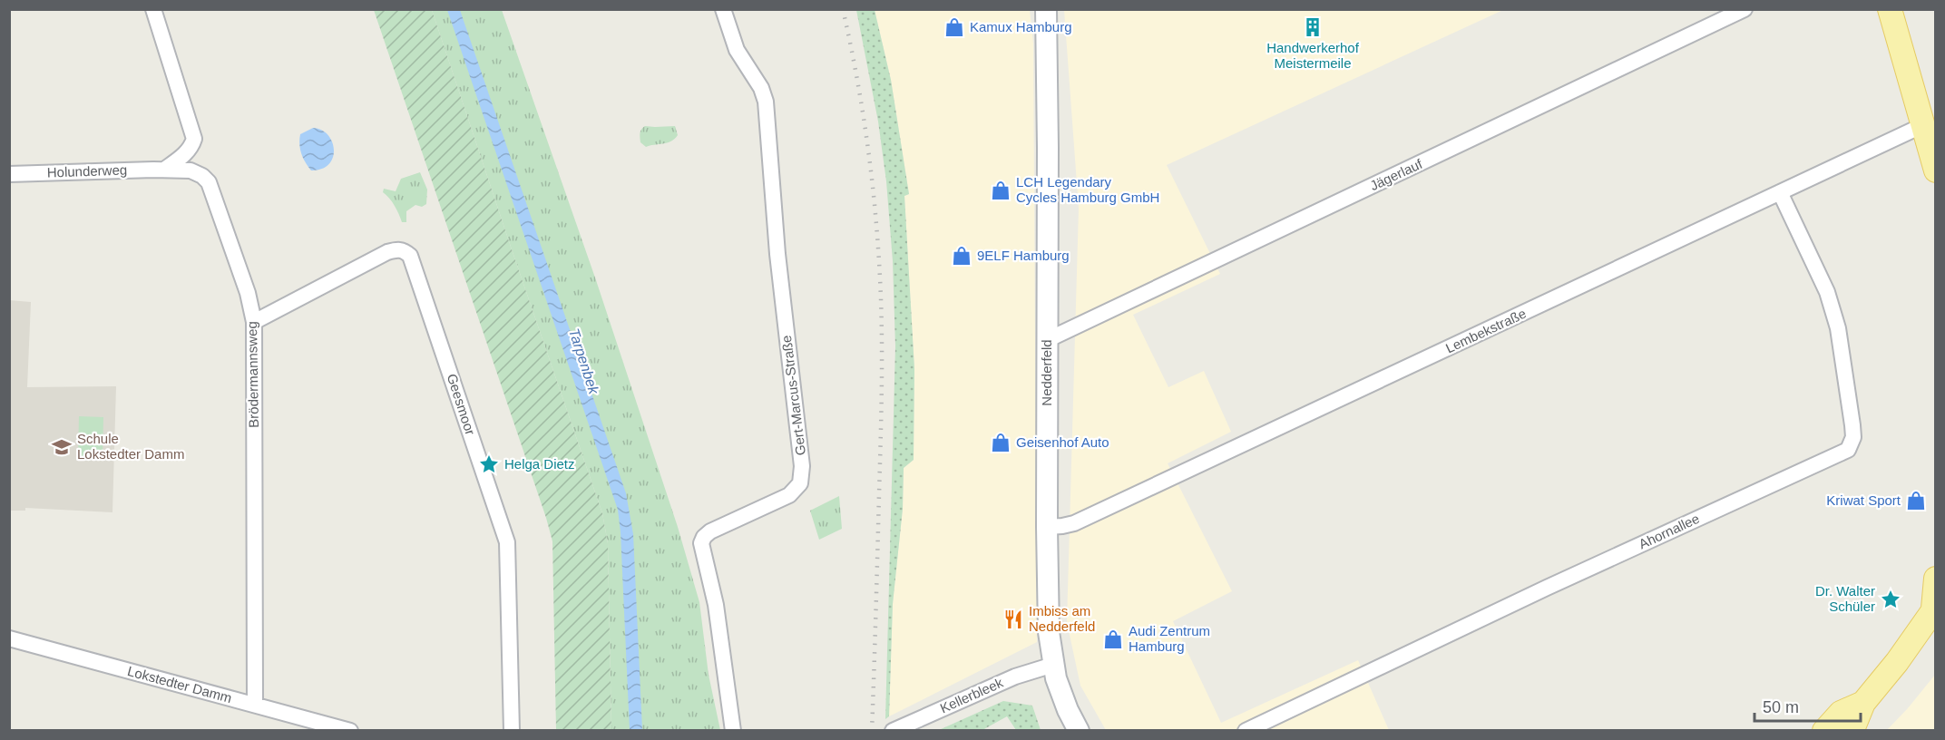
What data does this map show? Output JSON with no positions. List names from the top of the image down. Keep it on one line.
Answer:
{"streets":{"main road":["Nedderfeld"],"street":["Holunderweg","Jägerlauf","Lembekstraße","Brödermannsweg","Gert-Marcus-Straße","Geesmoor","Ahornallee","Lokstedter Damm","Kellerbleek"]},"crossings":[["Holunderweg","Brödermannsweg"],["Jägerlauf","Nedderfeld"],["Lembekstraße","Nedderfeld"],["Lembekstraße","Ahornallee"],["Nedderfeld","Kellerbleek"],["Brödermannsweg","Geesmoor"],["Brödermannsweg","Lokstedter Damm"]],"water":["Tarpenbek"],"places":{"shop":["Kamux Hamburg","LCH Legendary Cycles Hamburg GmbH","9ELF Hamburg","Geisenhof Auto","Kriwat Sport","Audi Zentrum Hamburg"],"building":["Handwerkerhof Meistermeile"],"school or university":["Schule Lokstedter Damm"],"place":["Helga Dietz","Dr. Walter Schüler"],"restaurant":["Imbiss am Nedderfeld"]},"scale_bar":"50 m"}
